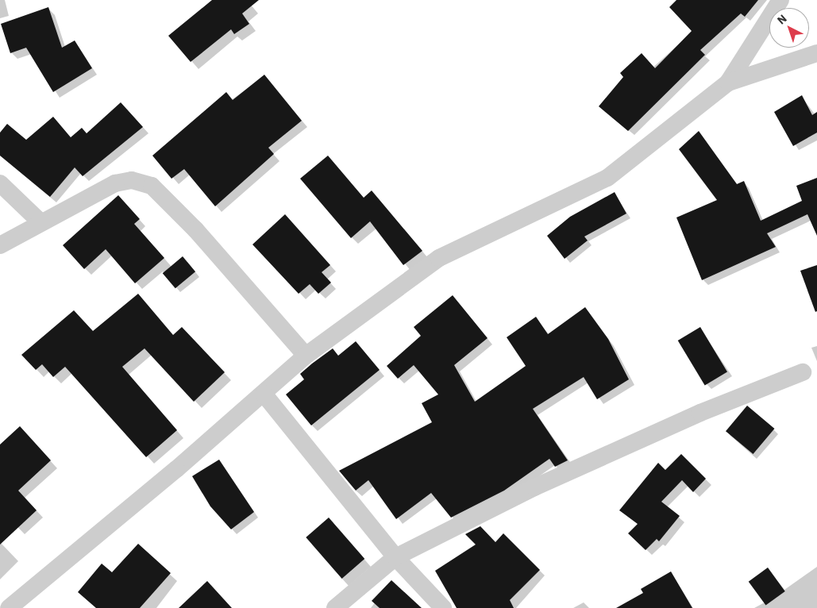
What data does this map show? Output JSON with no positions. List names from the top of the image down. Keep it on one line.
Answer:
{"north":"top left"}
